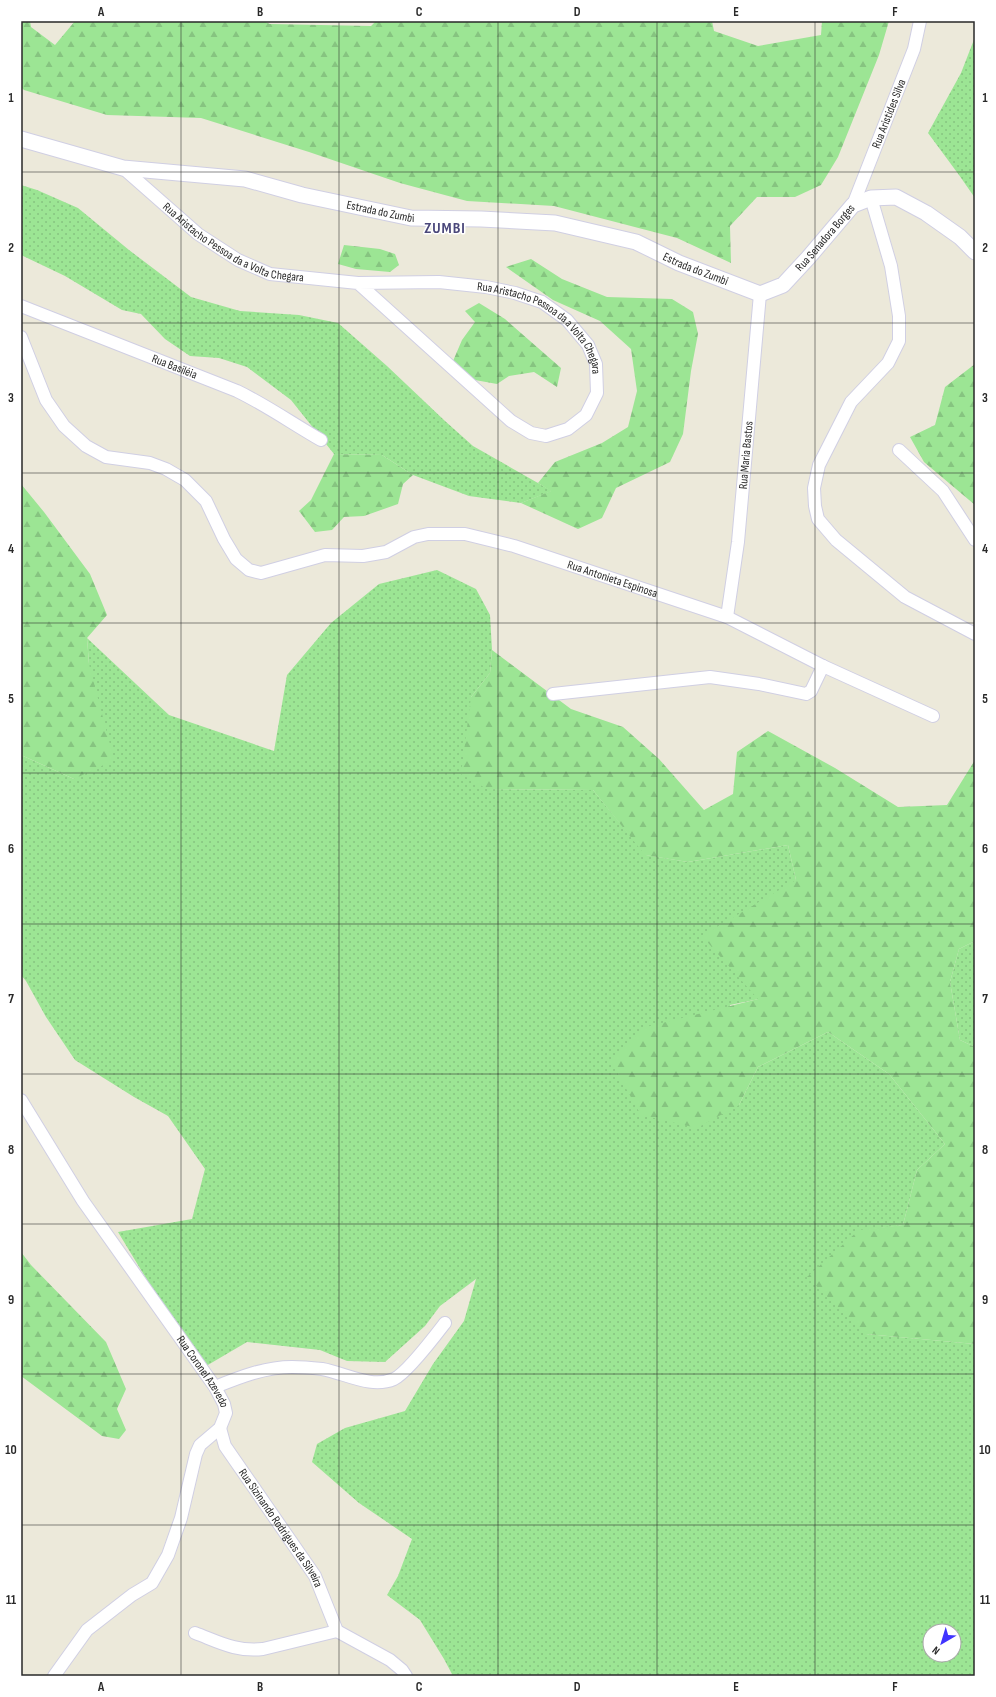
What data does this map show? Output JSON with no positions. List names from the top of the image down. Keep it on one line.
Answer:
{"streets":{"street":["Rua Aristides Silva","Estrada do Zumbi","Rua Senadora Borges","Rua Aristacho Pessoa da a Volta Chegara","Rua Basiléia","Rua Maria Bastos","Rua Antonieta Espinosa","Rua Coronel Azevedo","Rua Sizinando Rodrigues da Silveira"]},"crossings":[["Rua Aristides Silva","Rua Senadora Borges"],["Estrada do Zumbi","Rua Senadora Borges"],["Estrada do Zumbi","Rua Aristacho Pessoa da a Volta Chegara"],["Estrada do Zumbi","Rua Maria Bastos"],["Rua Senadora Borges","Rua Maria Bastos"],["Rua Maria Bastos","Rua Antonieta Espinosa"],["Rua Coronel Azevedo","Rua Sizinando Rodrigues da Silveira"]],"districts":["ZUMBI"],"north":"bottom left","grid":{"columns":["A","B","C","D","E","F"],"rows":["1","2","3","4","5","6","7","8","9","10","11"]}}
